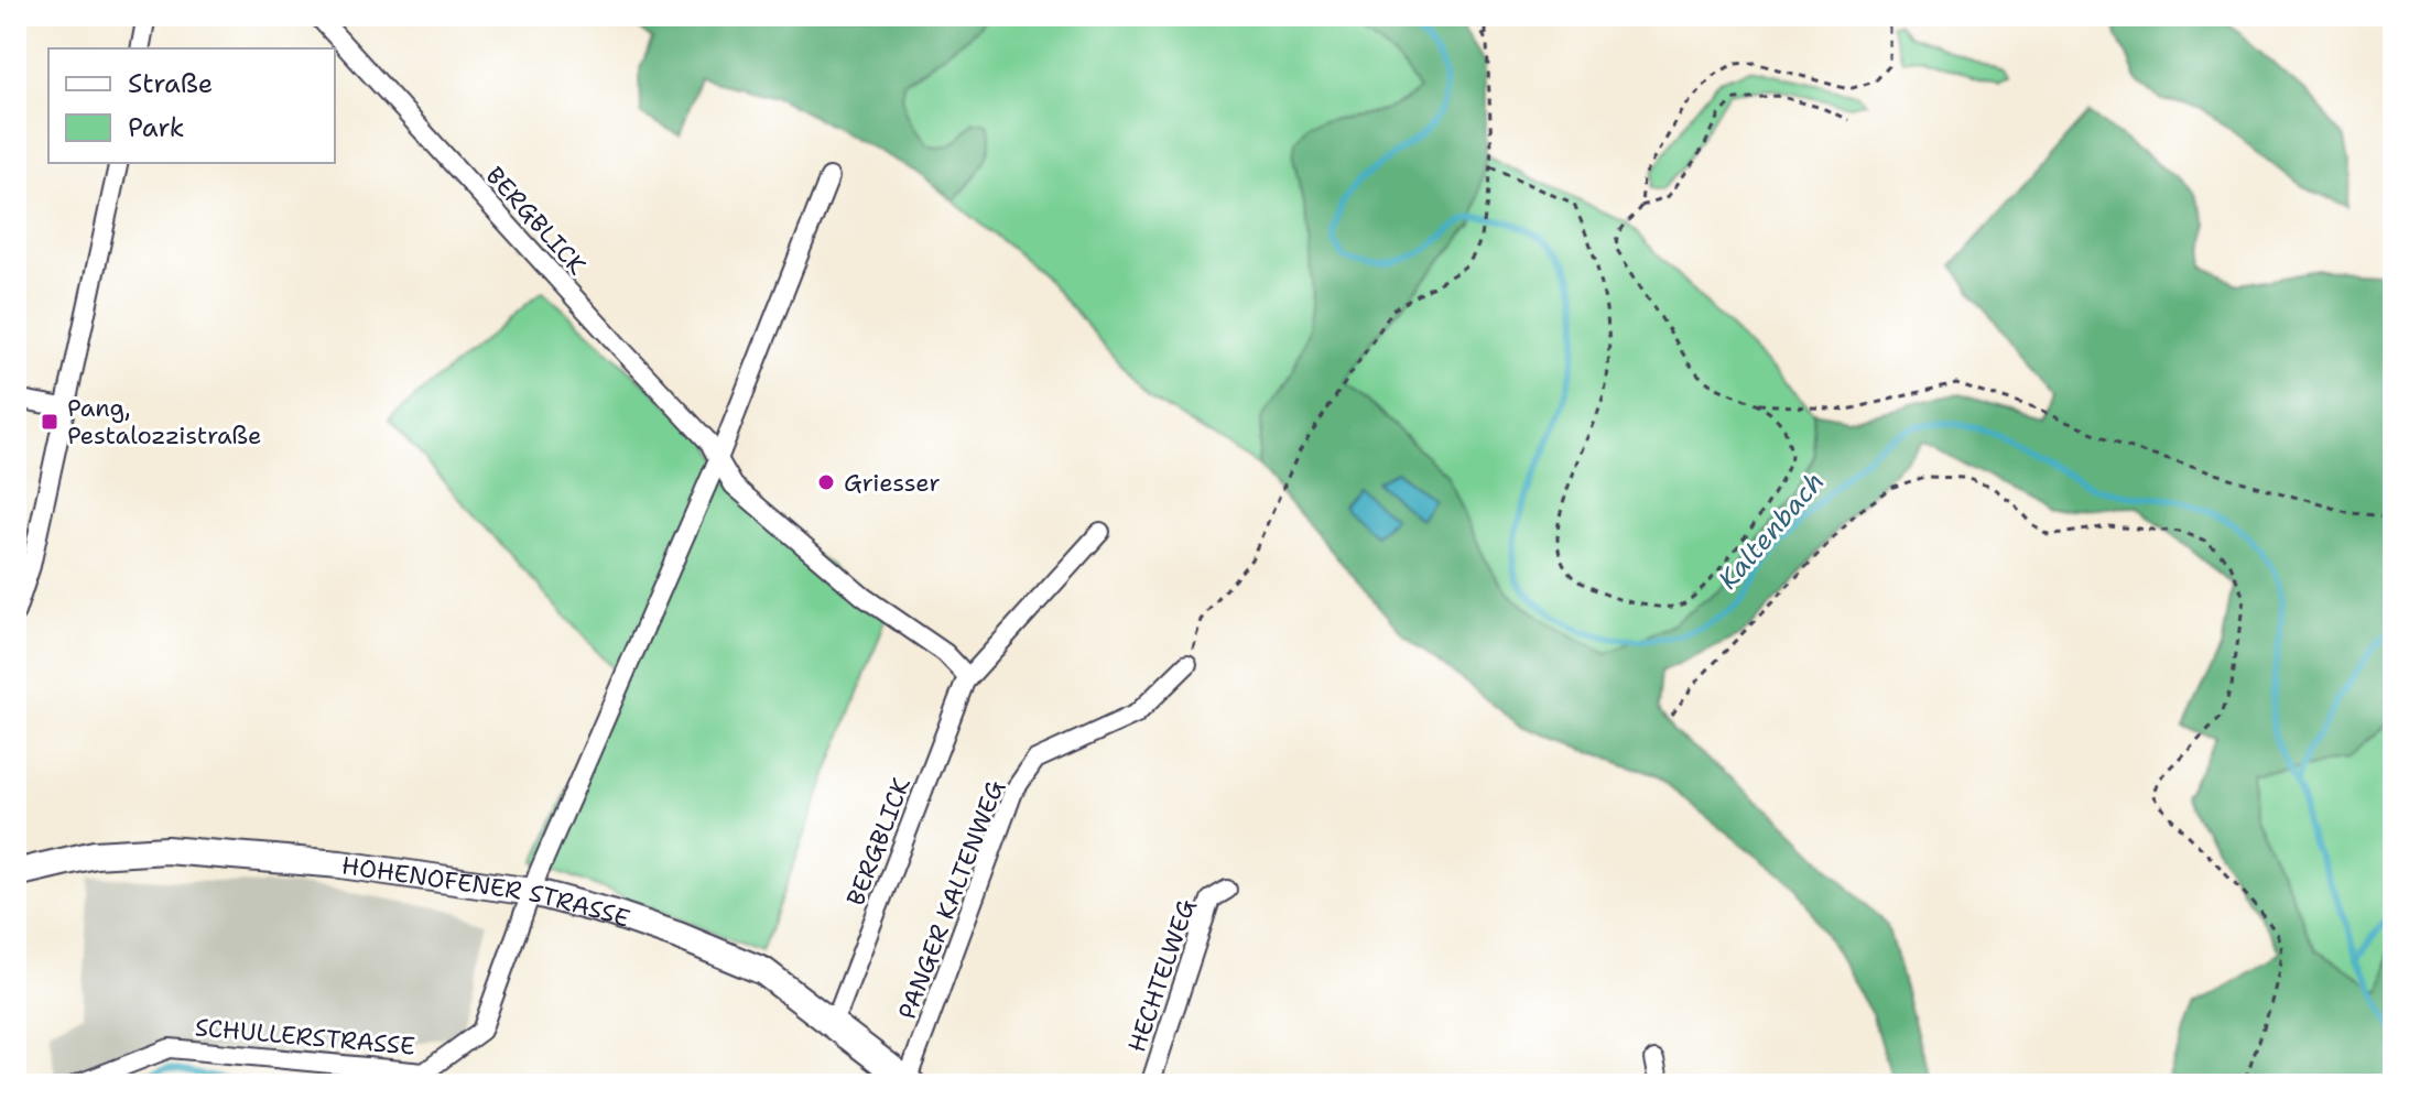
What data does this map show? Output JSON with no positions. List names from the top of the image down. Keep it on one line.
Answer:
{"streets":{"main road":["HOHENOFENER STRASSE"],"street":["BERGBLICK","PANGER KALTENWEG","HECHTELWEG","SCHULLERSTRASSE"]},"crossings":[["BERGBLICK","HOHENOFENER STRASSE"],["HOHENOFENER STRASSE","PANGER KALTENWEG"],["HOHENOFENER STRASSE","SCHULLERSTRASSE"]],"water":["Kaltenbach"],"places":{"transit":["Pang, Pestalozzistraße"],"other":["Griesser"]},"legend":["Straße","Park"]}
